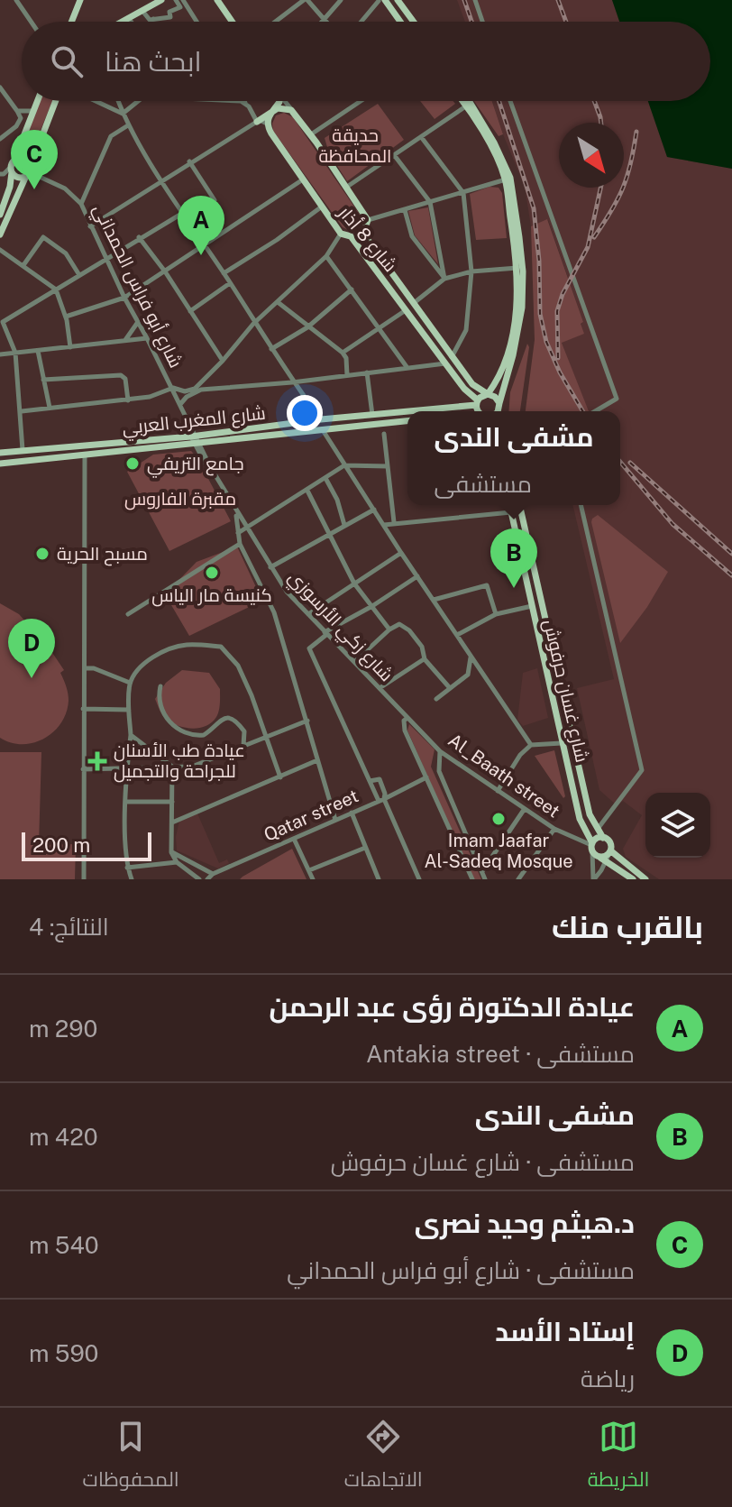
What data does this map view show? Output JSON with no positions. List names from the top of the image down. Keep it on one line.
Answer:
{"streets":{"main road":["شارع 8 أذار","شارع المغرب العربي","شارع غسان حرفوش"],"street":["شارع أبو فراس الحمداني","شارع زكي الأرسوزي","Al_Baath street","Qatar street"]},"crossings":[["شارع 8 أذار","شارع المغرب العربي"],["شارع أبو فراس الحمداني","شارع المغرب العربي"],["شارع أبو فراس الحمداني","شارع زكي الأرسوزي"],["شارع المغرب العربي","شارع زكي الأرسوزي"],["شارع زكي الأرسوزي","Al_Baath street"],["شارع غسان حرفوش","Al_Baath street"]],"parks":["حديقة المحافظة","مقبرة الفاروس"],"places":{"other":["جامع التريفي","مسبح الحرية","كنيسة مار الياس","Imam Jaafar Al-Sadeq Mosque"],"health":["عيادة طب الأسنان للجراحة والتجميل"]},"scale_bar":"200 m","north":"bottom right","page":{"search":"ابحث هنا","pins":["C","A","B","D"],"popup":["مشفى الندى","مستشفى"],"scale":"200 m","heading":["بالقرب منك","النتائج: 4"],"list":[{"mark":"A","name":"عيادة الدكتورة رؤى عبد الرحمن","note":"مستشفى · Antakia street","value":"290 m"},{"mark":"B","name":"مشفى الندى","note":"مستشفى · شارع غسان حرفوش","value":"420 m"},{"mark":"C","name":"د.هيثم وحيد نصرى","note":"مستشفى · شارع أبو فراس الحمداني","value":"540 m"},{"mark":"D","name":"إستاد الأسد","note":"رياضة","value":"590 m"}],"nav":["الخريطة","الاتجاهات","المحفوظات"]}}
